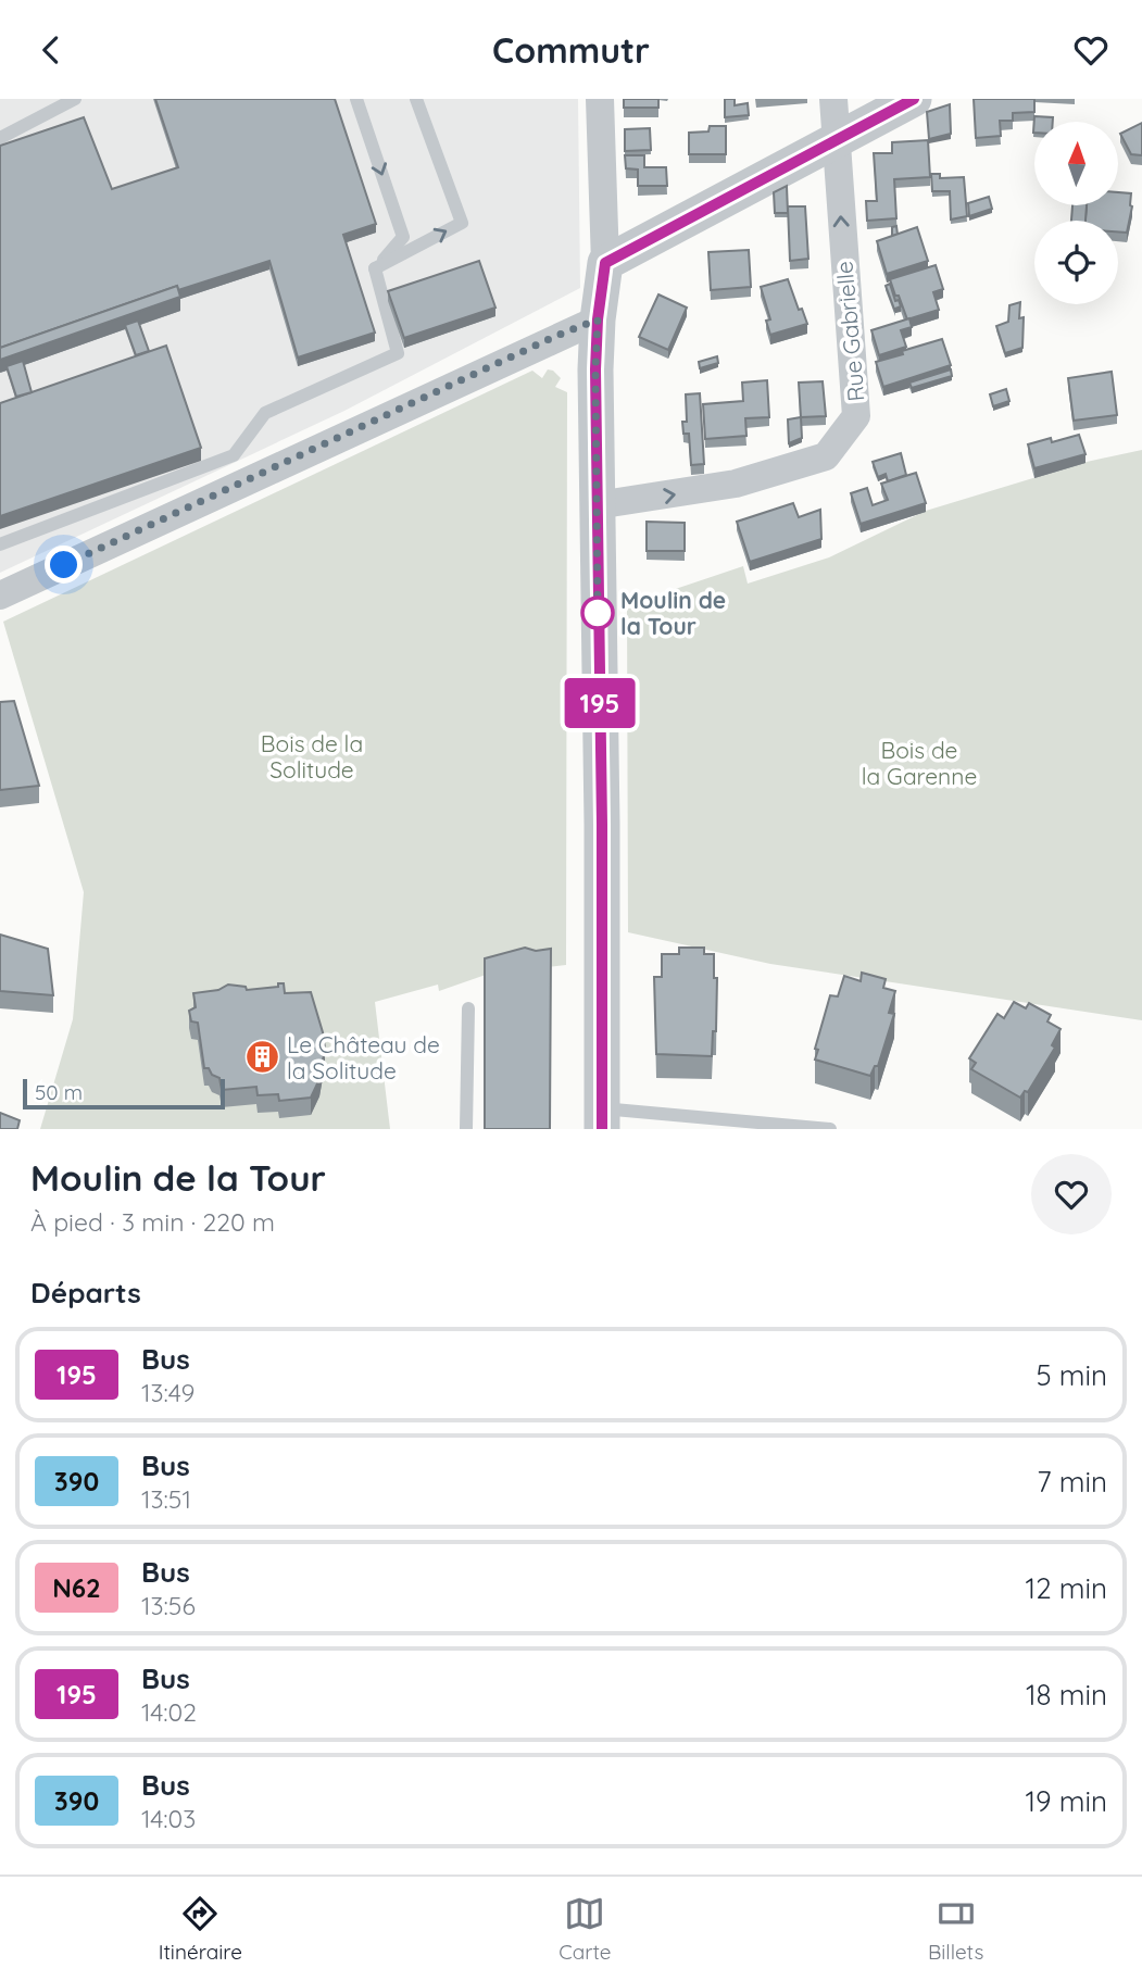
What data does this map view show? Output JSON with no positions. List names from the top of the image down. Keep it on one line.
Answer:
{"streets":{"street":["Rue Gabrielle"]},"parks":["Bois de la Solitude","Bois de la Garenne"],"places":{"other":["Moulin de la Tour"],"building":["Le Château de la Solitude"]},"lines":["bus line 195"],"scale_bar":"50 m","north":"top","page":{"header":"Commutr","on_map":"195","scale":"50 m","heading":[["Moulin de la Tour","À pied · 3 min · 220 m"],"Départs"],"list":[{"mark":"195","name":"Bus","note":"13:49","value":"5 min"},{"mark":"390","name":"Bus","note":"13:51","value":"7 min"},{"mark":"N62","name":"Bus","note":"13:56","value":"12 min"},{"mark":"195","name":"Bus","note":"14:02","value":"18 min"},{"mark":"390","name":"Bus","note":"14:03","value":"19 min"}],"tabs":["Itinéraire","Carte","Billets"]}}
